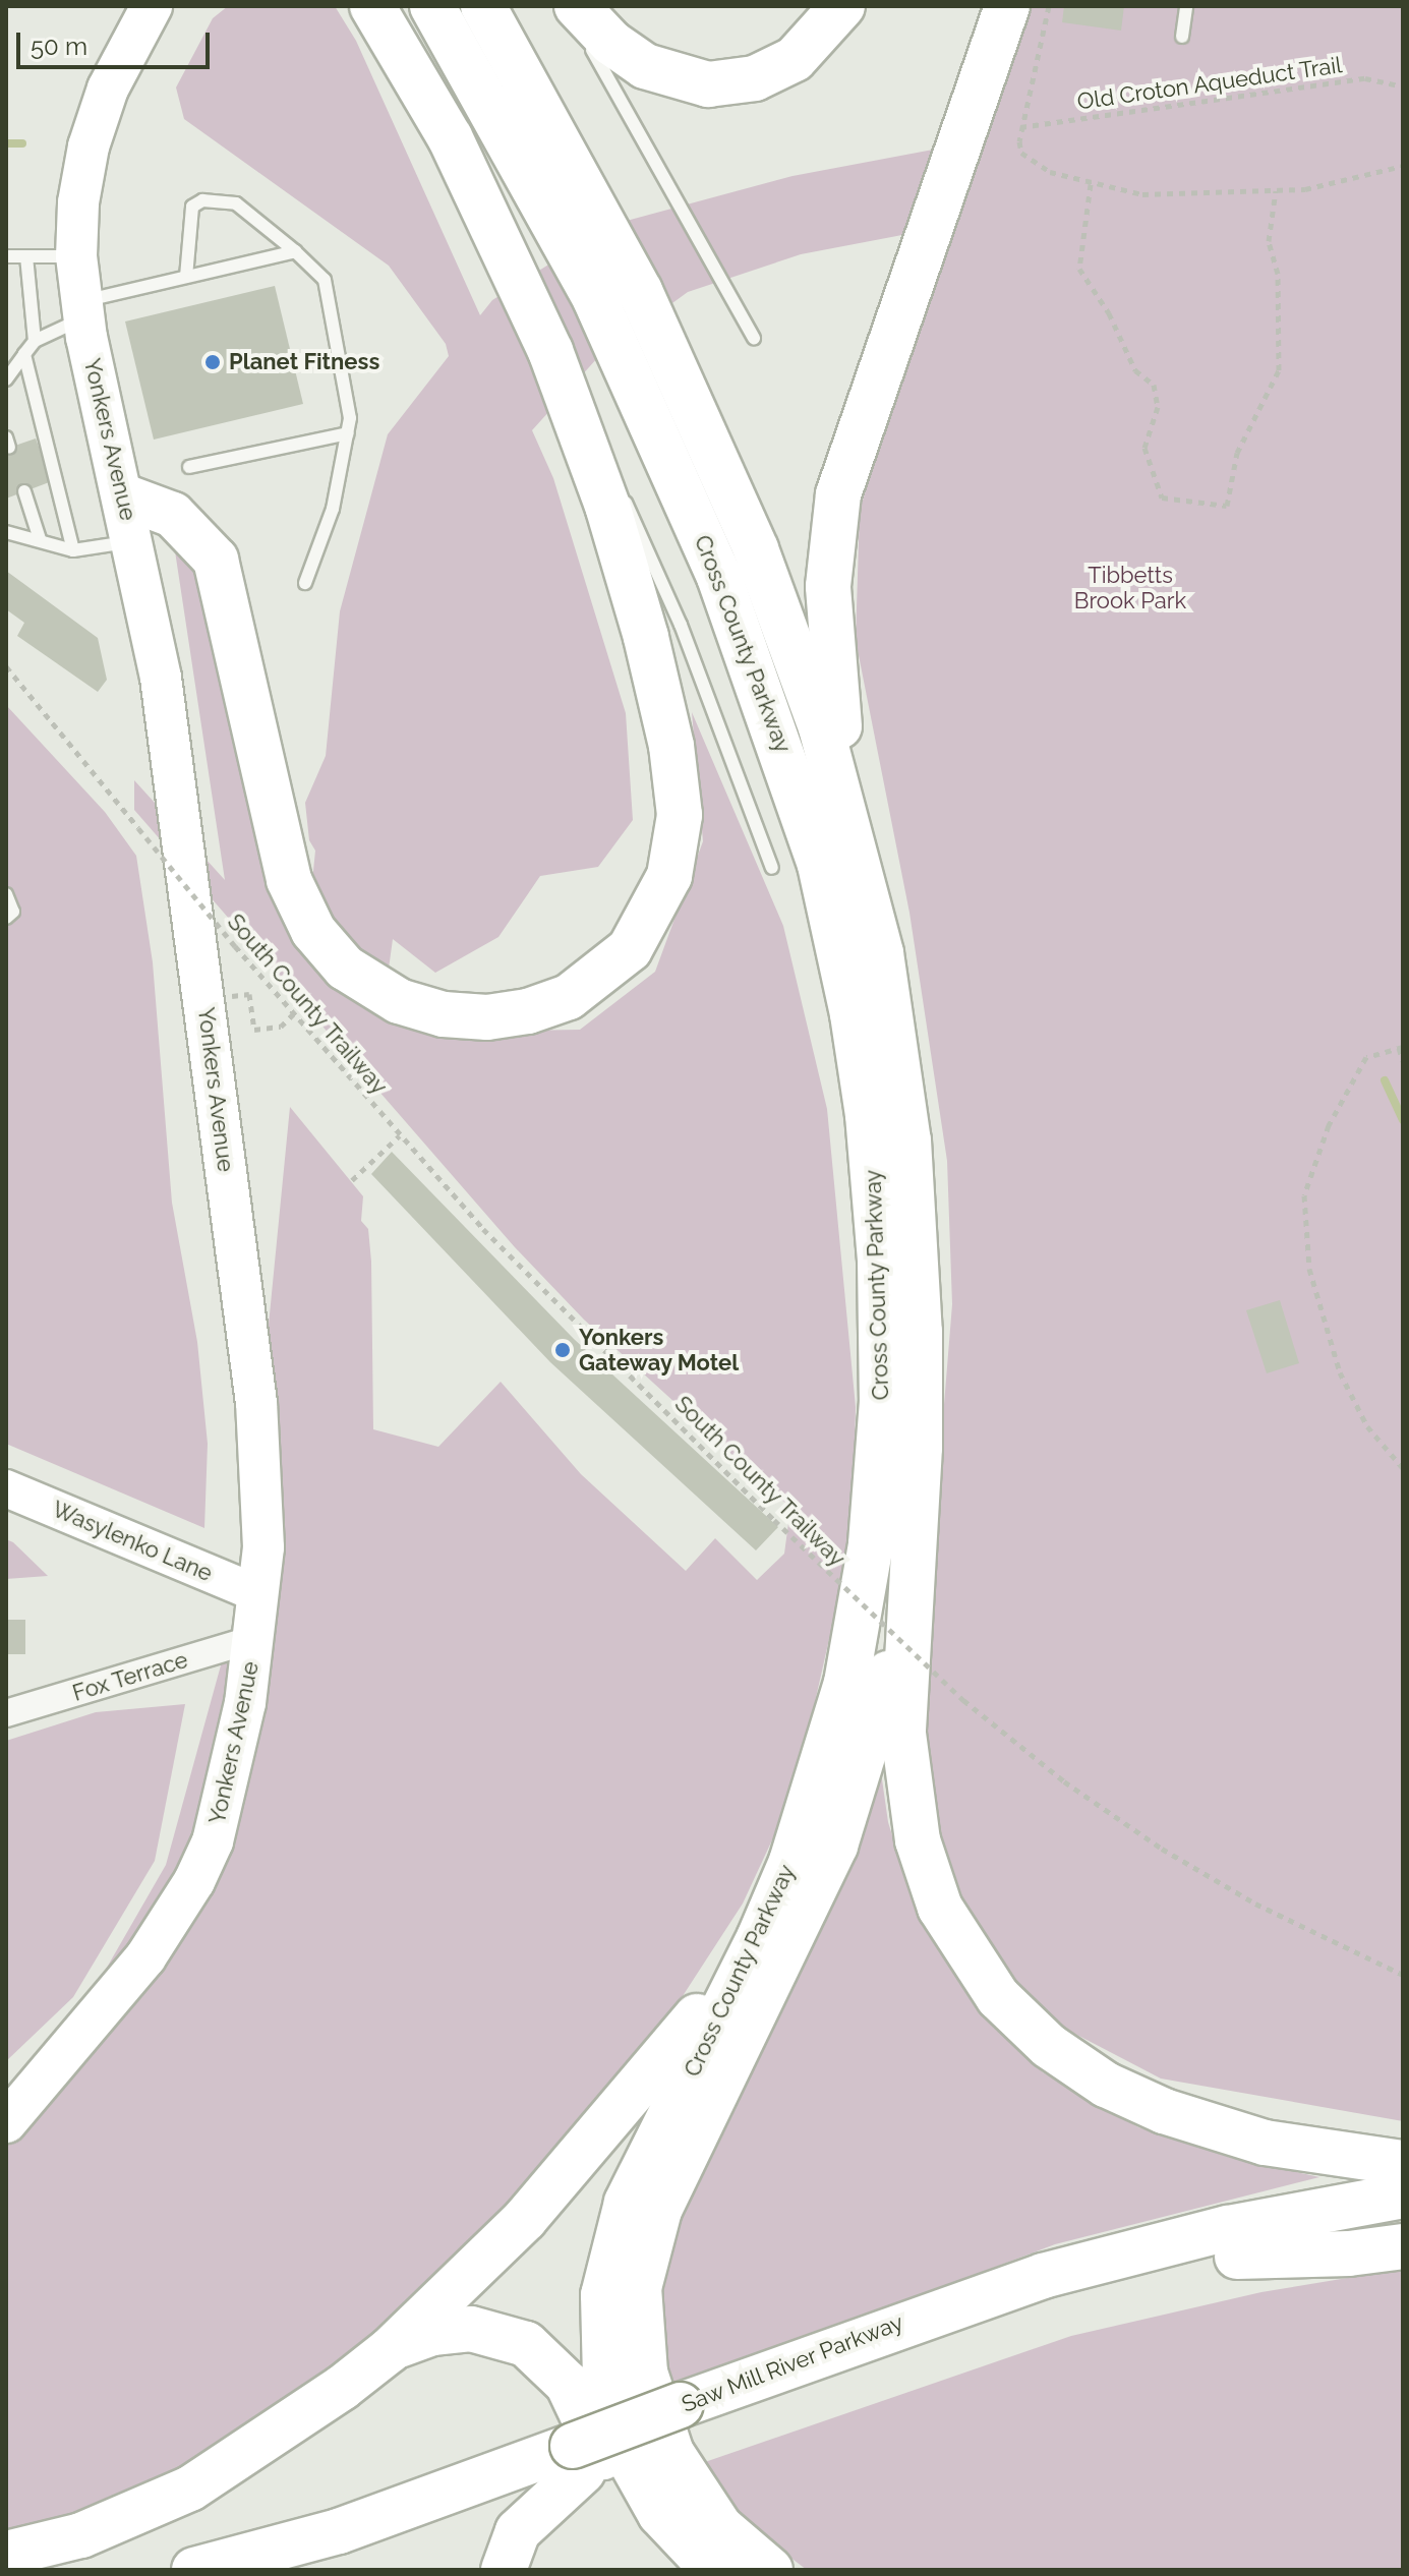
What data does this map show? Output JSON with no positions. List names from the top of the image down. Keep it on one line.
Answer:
{"streets":{"highway":["Cross County Parkway","Saw Mill River Parkway"],"main road":["Yonkers Avenue"],"street":["Wasylenko Lane","Fox Terrace"],"path":["Old Croton Aqueduct Trail","South County Trailway"]},"crossings":[["Yonkers Avenue","Wasylenko Lane"],["Yonkers Avenue","Fox Terrace"]],"parks":["Tibbetts Brook Park"],"places":["Planet Fitness","Yonkers Gateway Motel"],"scale_bar":"50 m"}
